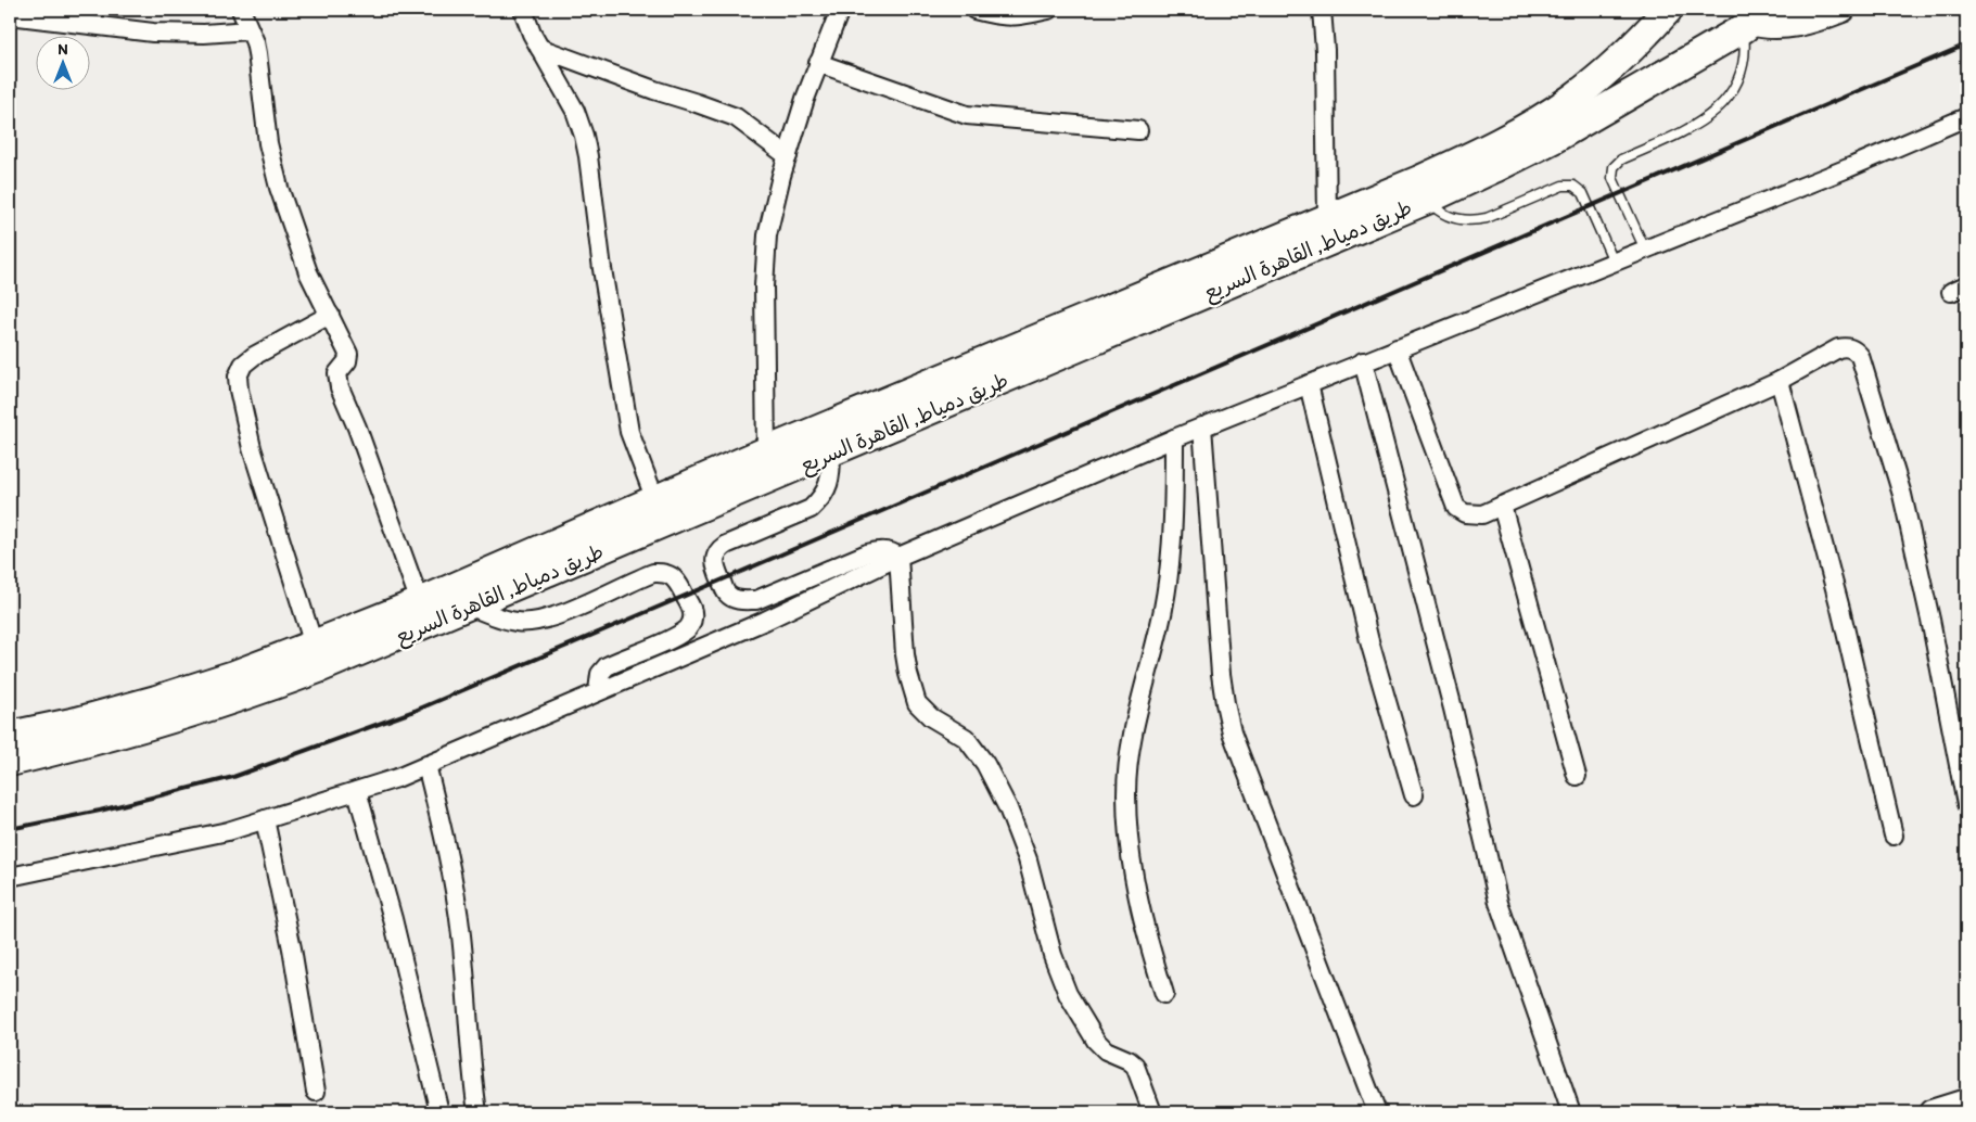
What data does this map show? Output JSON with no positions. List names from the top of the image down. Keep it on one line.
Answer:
{"streets":{"highway":["طريق دمياط, القاهرة السريع"]},"north":"top"}
